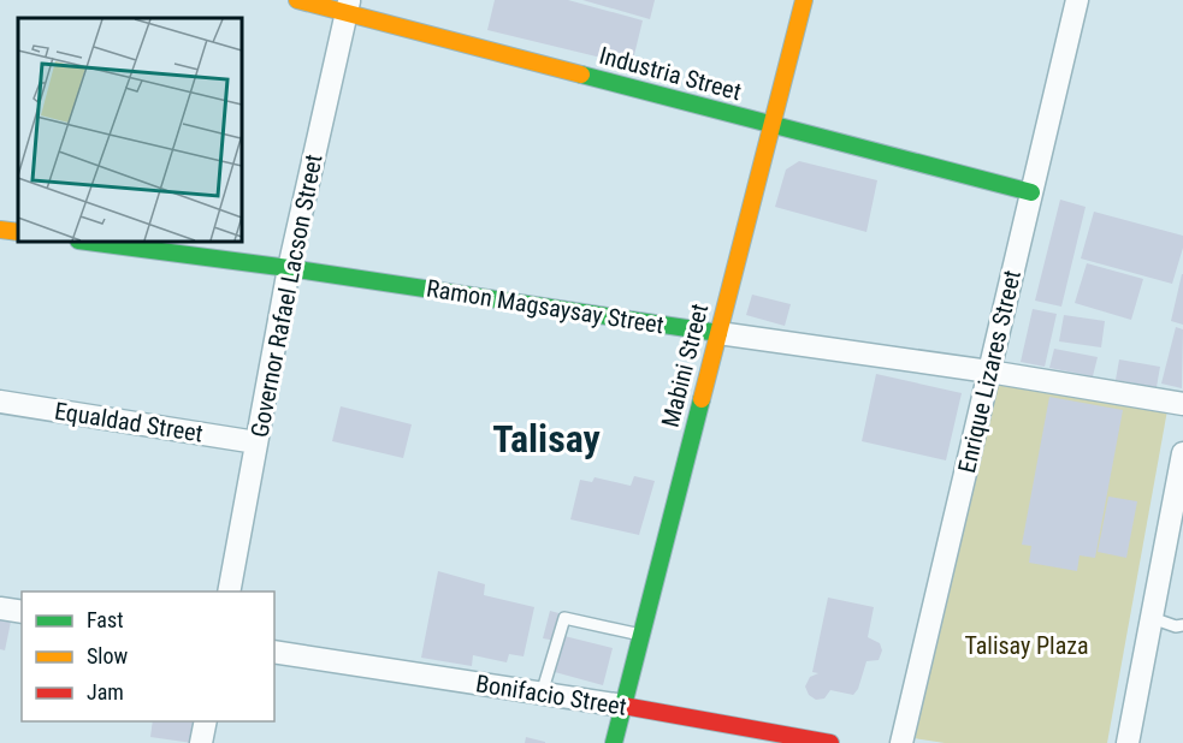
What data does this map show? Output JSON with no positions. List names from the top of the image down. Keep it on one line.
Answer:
{"streets":{"main road":["Industria Street","Ramon Magsaysay Street","Mabini Street","Bonifacio Street"],"street":["Governor Rafael Lacson Street","Enrique Lizares Street","Equaldad Street"]},"crossings":[["Industria Street","Governor Rafael Lacson Street"],["Industria Street","Mabini Street"],["Industria Street","Enrique Lizares Street"],["Governor Rafael Lacson Street","Ramon Magsaysay Street"],["Governor Rafael Lacson Street","Equaldad Street"],["Ramon Magsaysay Street","Mabini Street"],["Ramon Magsaysay Street","Enrique Lizares Street"],["Mabini Street","Bonifacio Street"]],"districts":["Talisay"],"parks":["Talisay Plaza"],"legend":["Fast","Slow","Jam"]}
